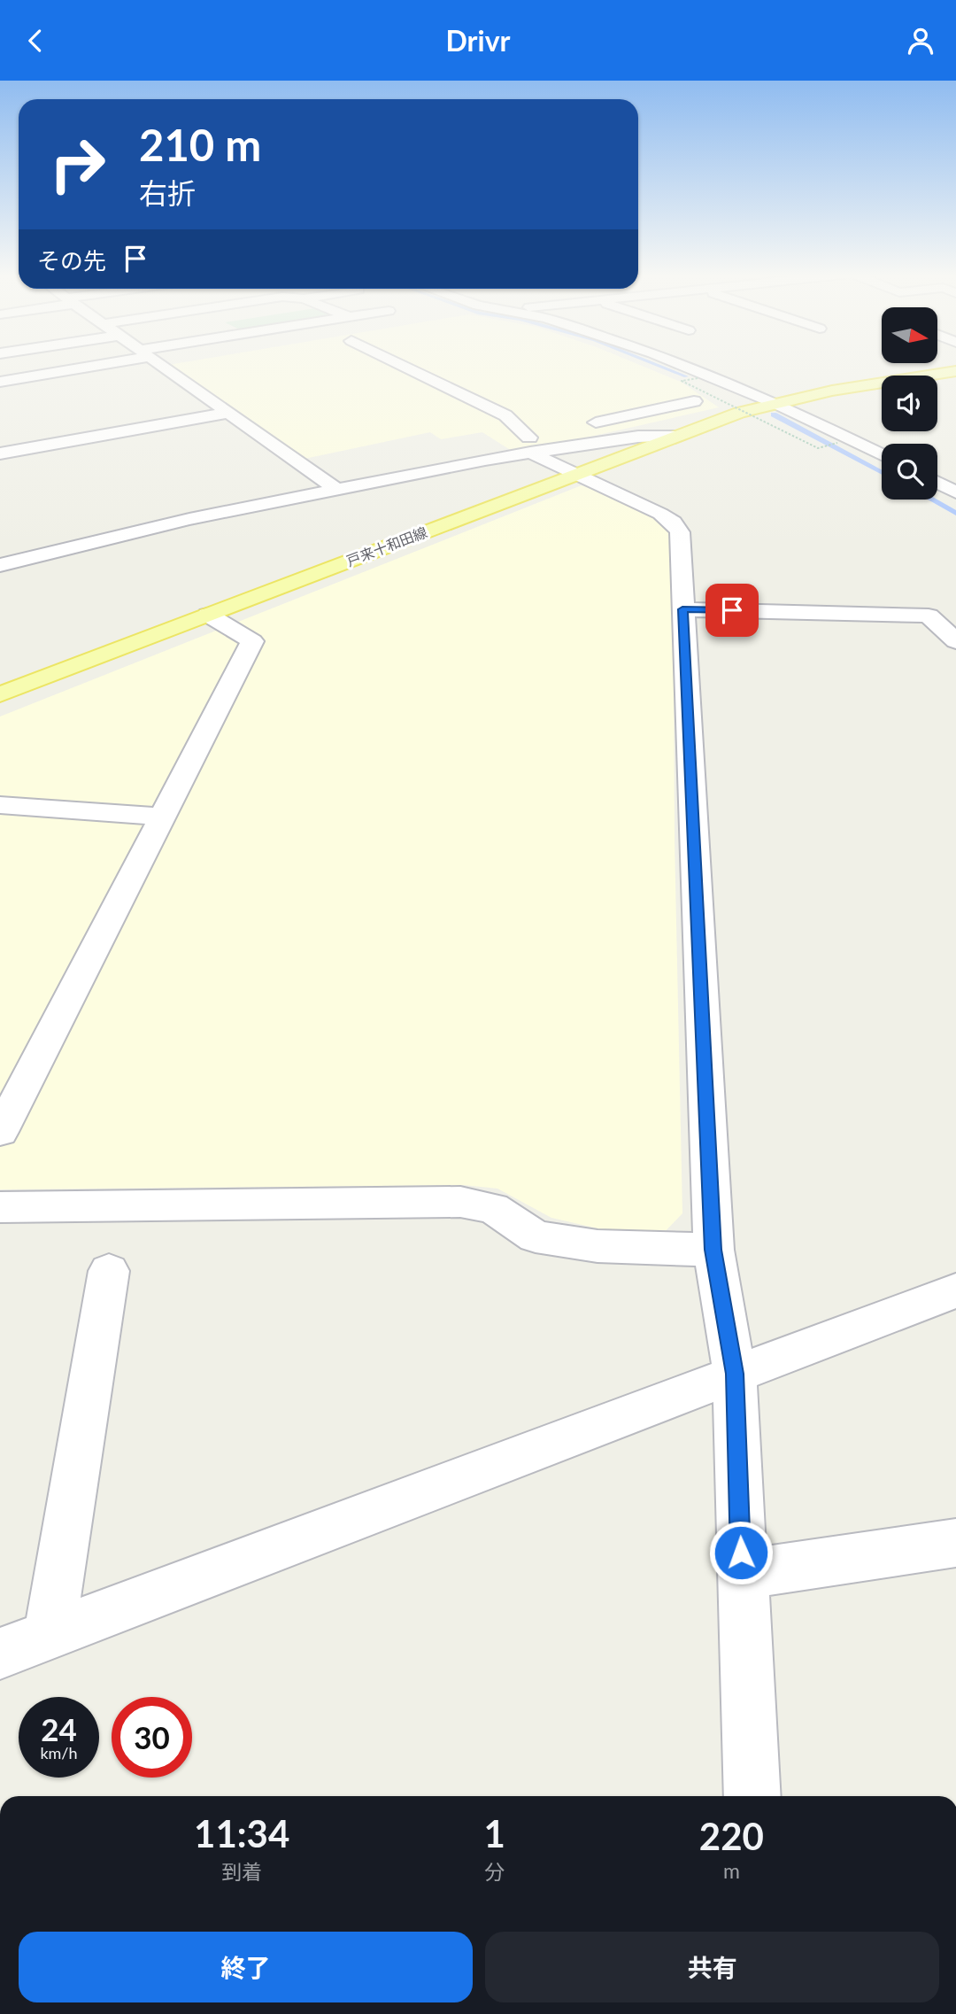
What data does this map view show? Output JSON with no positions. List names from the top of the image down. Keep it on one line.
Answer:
{"streets":{"main road":["戸来十和田線"]},"north":"right","page":{"header":"Drivr","turn":["210 m","右折"],"then":"その先","speed":"24 km/h","limit":"30","eta":["11:34","到着","1","分","220","m"],"buttons":["終了","共有"]}}
